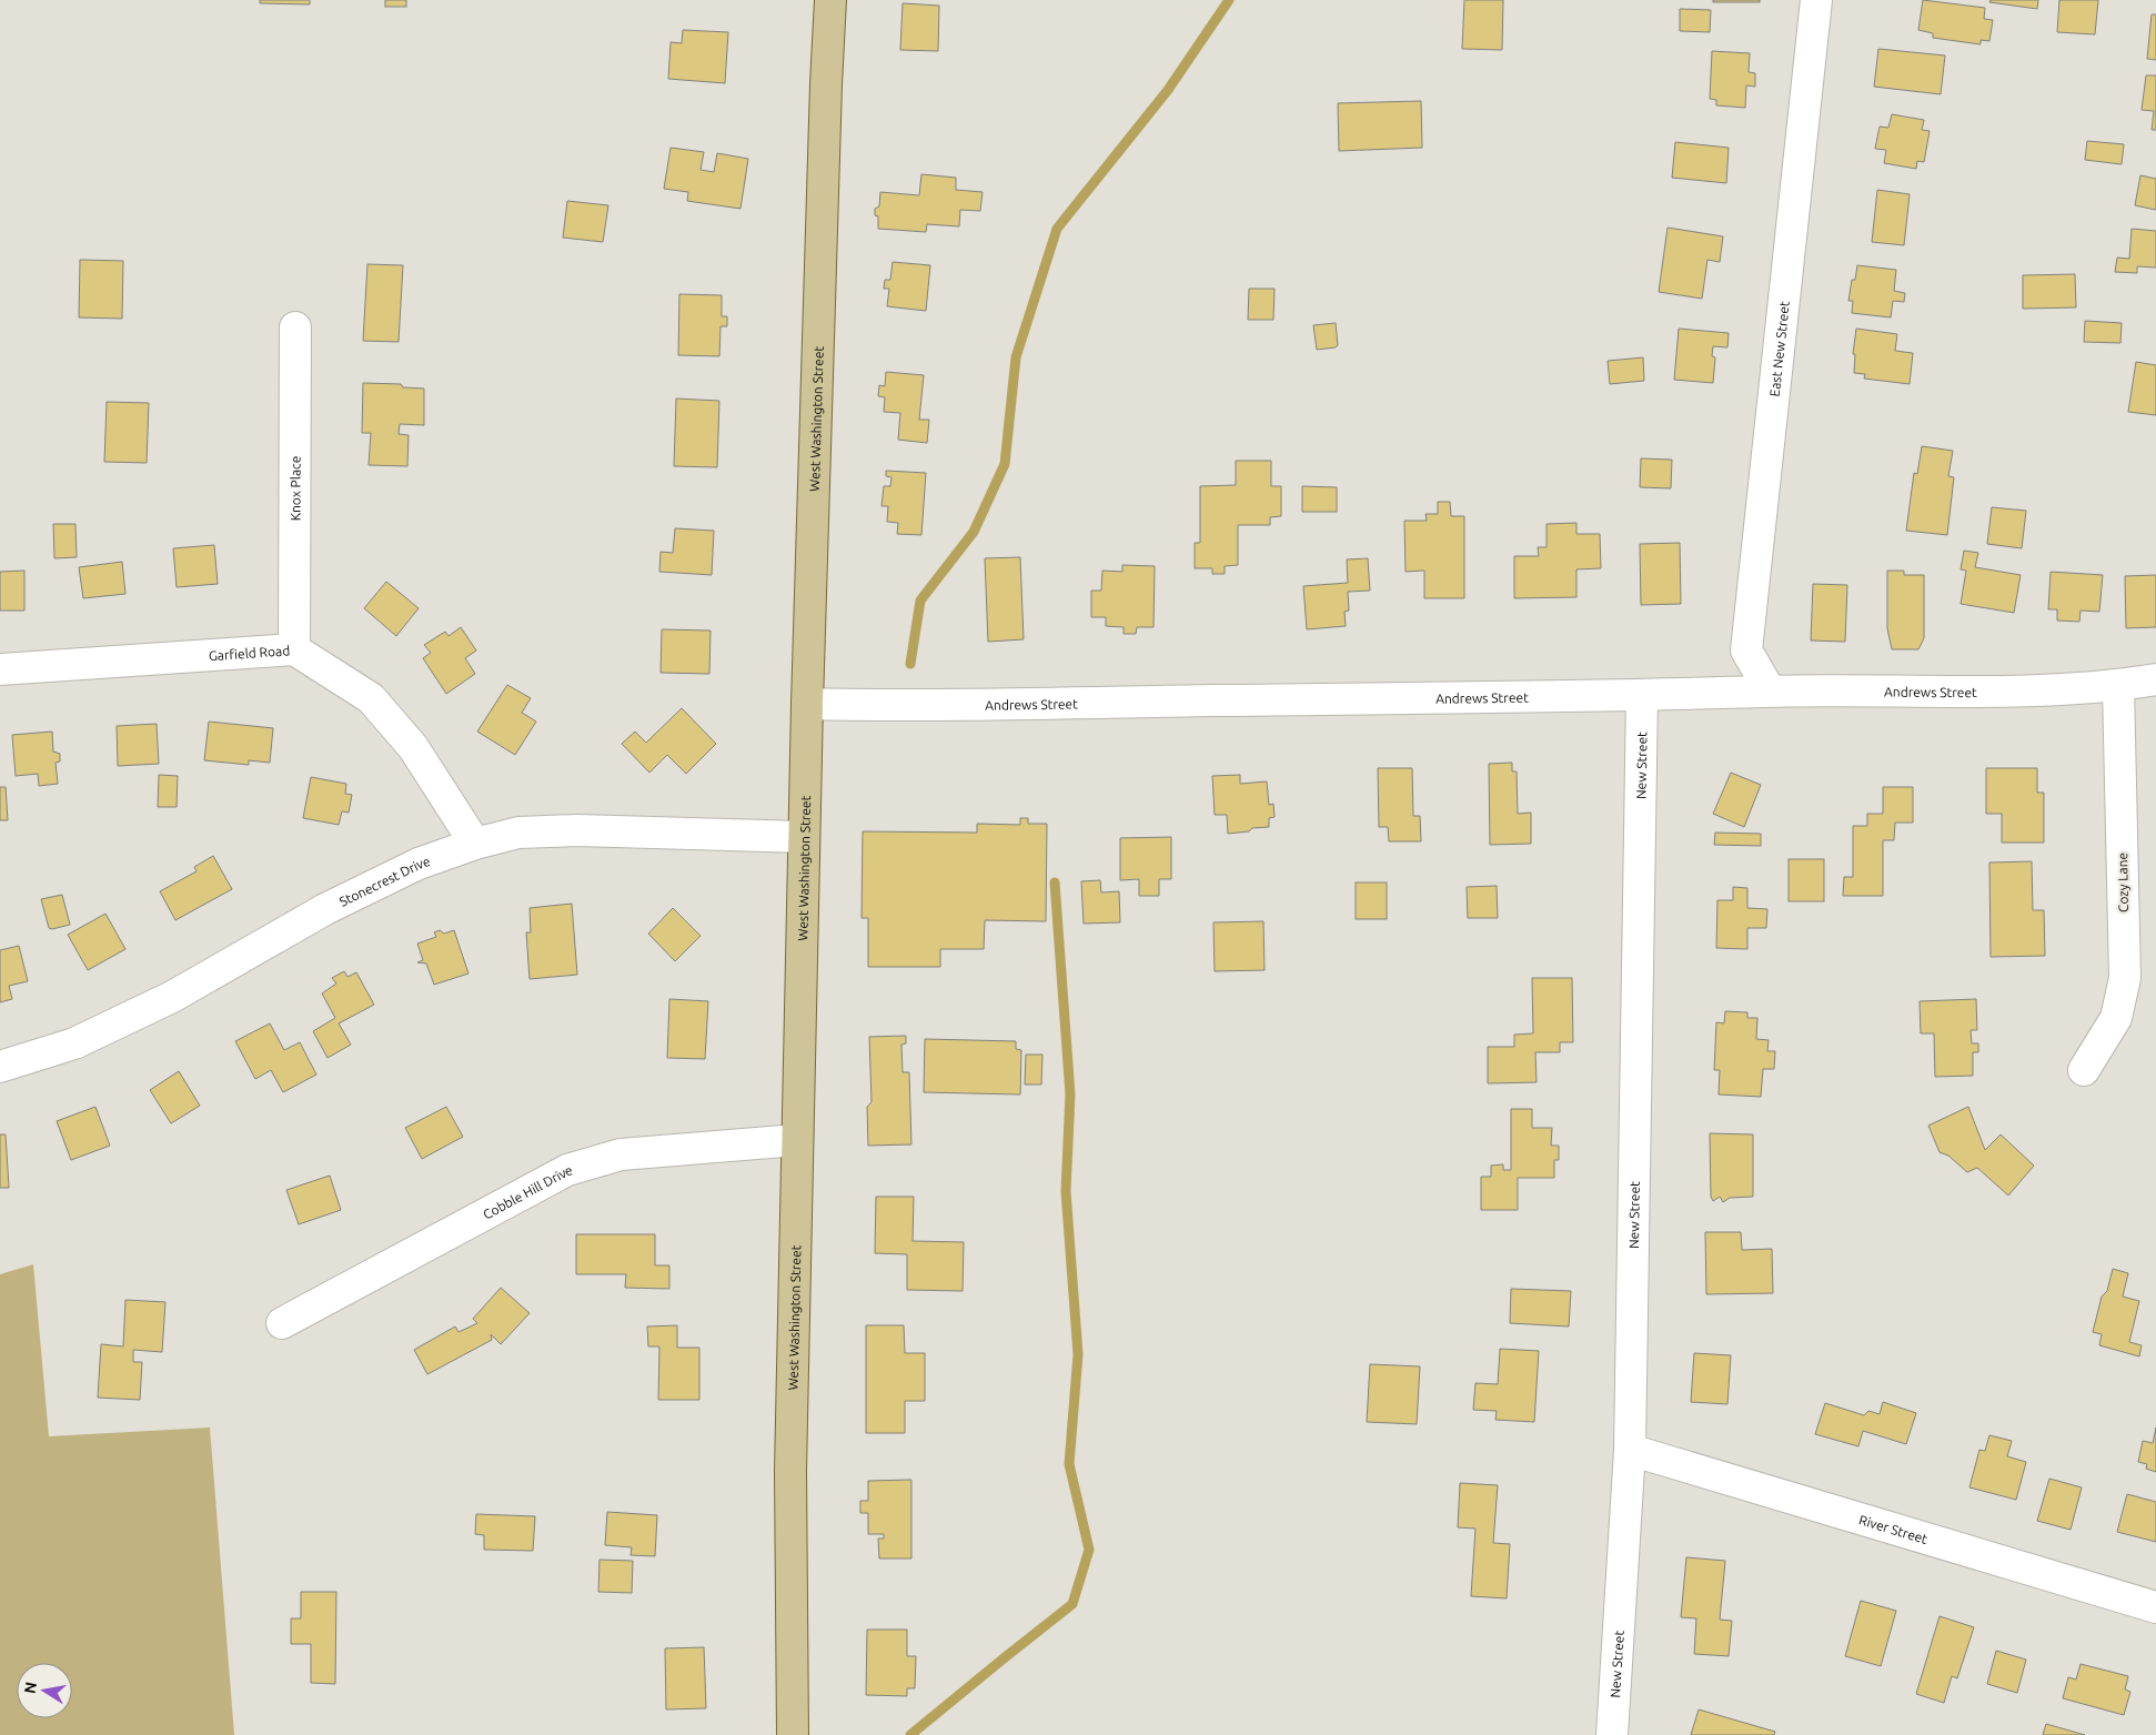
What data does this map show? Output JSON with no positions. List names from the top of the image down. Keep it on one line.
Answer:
{"streets":{"main road":["West Washington Street"],"street":["East New Street","Knox Place","Garfield Road","Andrews Street","New Street","Stonecrest Drive","Cozy Lane","Cobble Hill Drive","River Street"]},"crossings":[["East New Street","Andrews Street"],["West Washington Street","Andrews Street"],["West Washington Street","Stonecrest Drive"],["West Washington Street","Cobble Hill Drive"],["Knox Place","Garfield Road"],["Garfield Road","Stonecrest Drive"],["Andrews Street","New Street"],["Andrews Street","Cozy Lane"],["New Street","River Street"]],"north":"left"}
